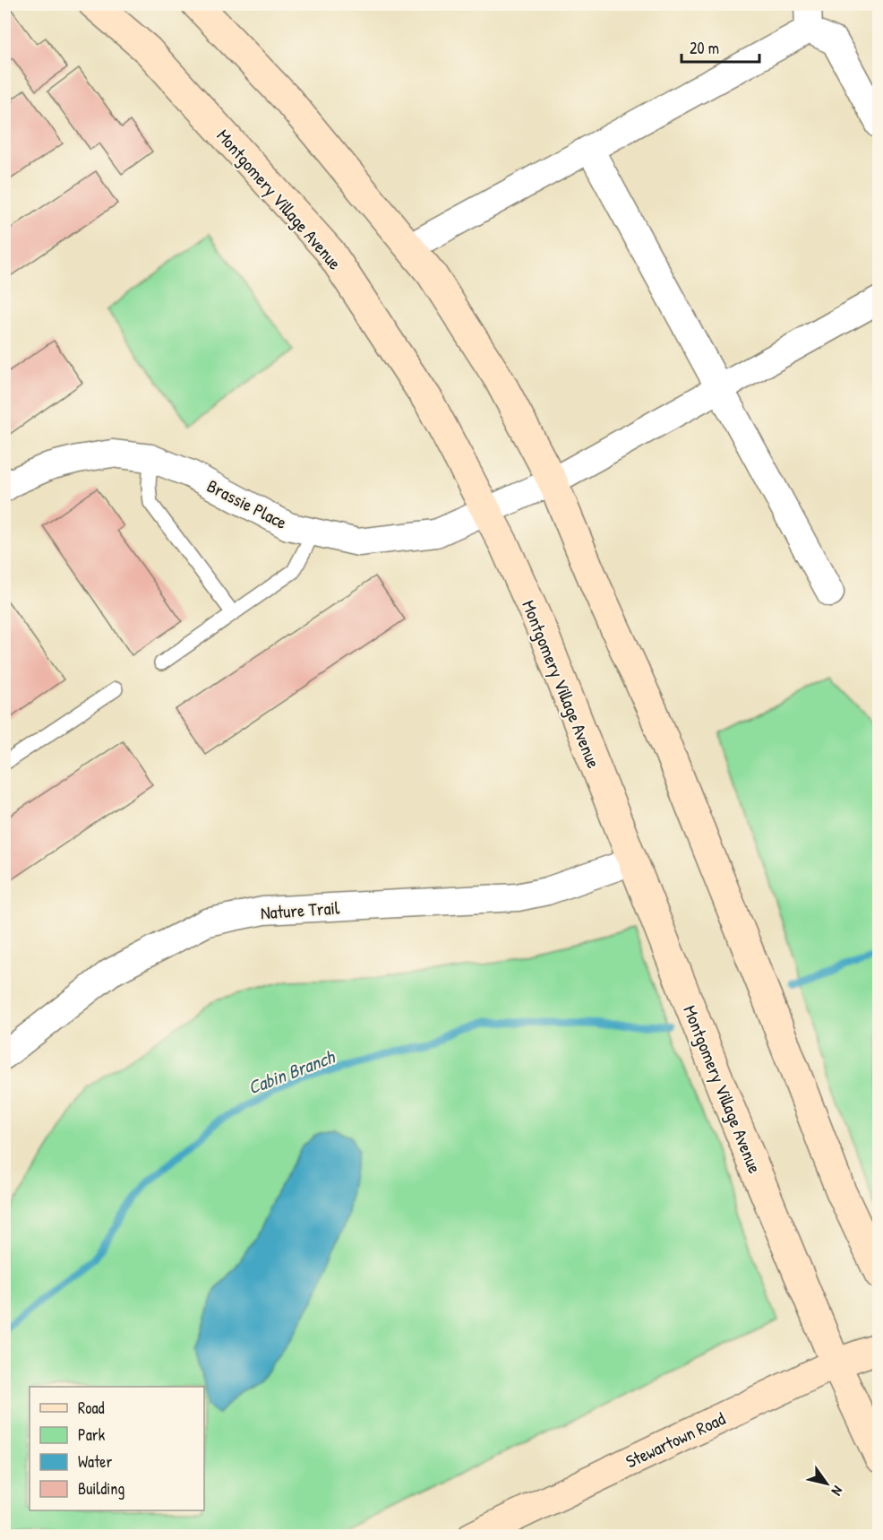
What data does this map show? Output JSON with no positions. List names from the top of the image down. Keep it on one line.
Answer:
{"streets":{"main road":["Montgomery Village Avenue","Stewartown Road"],"street":["Brassie Place","Nature Trail"]},"crossings":[["Montgomery Village Avenue","Brassie Place"],["Montgomery Village Avenue","Nature Trail"],["Montgomery Village Avenue","Stewartown Road"]],"water":["Cabin Branch"],"legend":["Road","Park","Water","Building"],"scale_bar":"20 m","north":"bottom right"}
